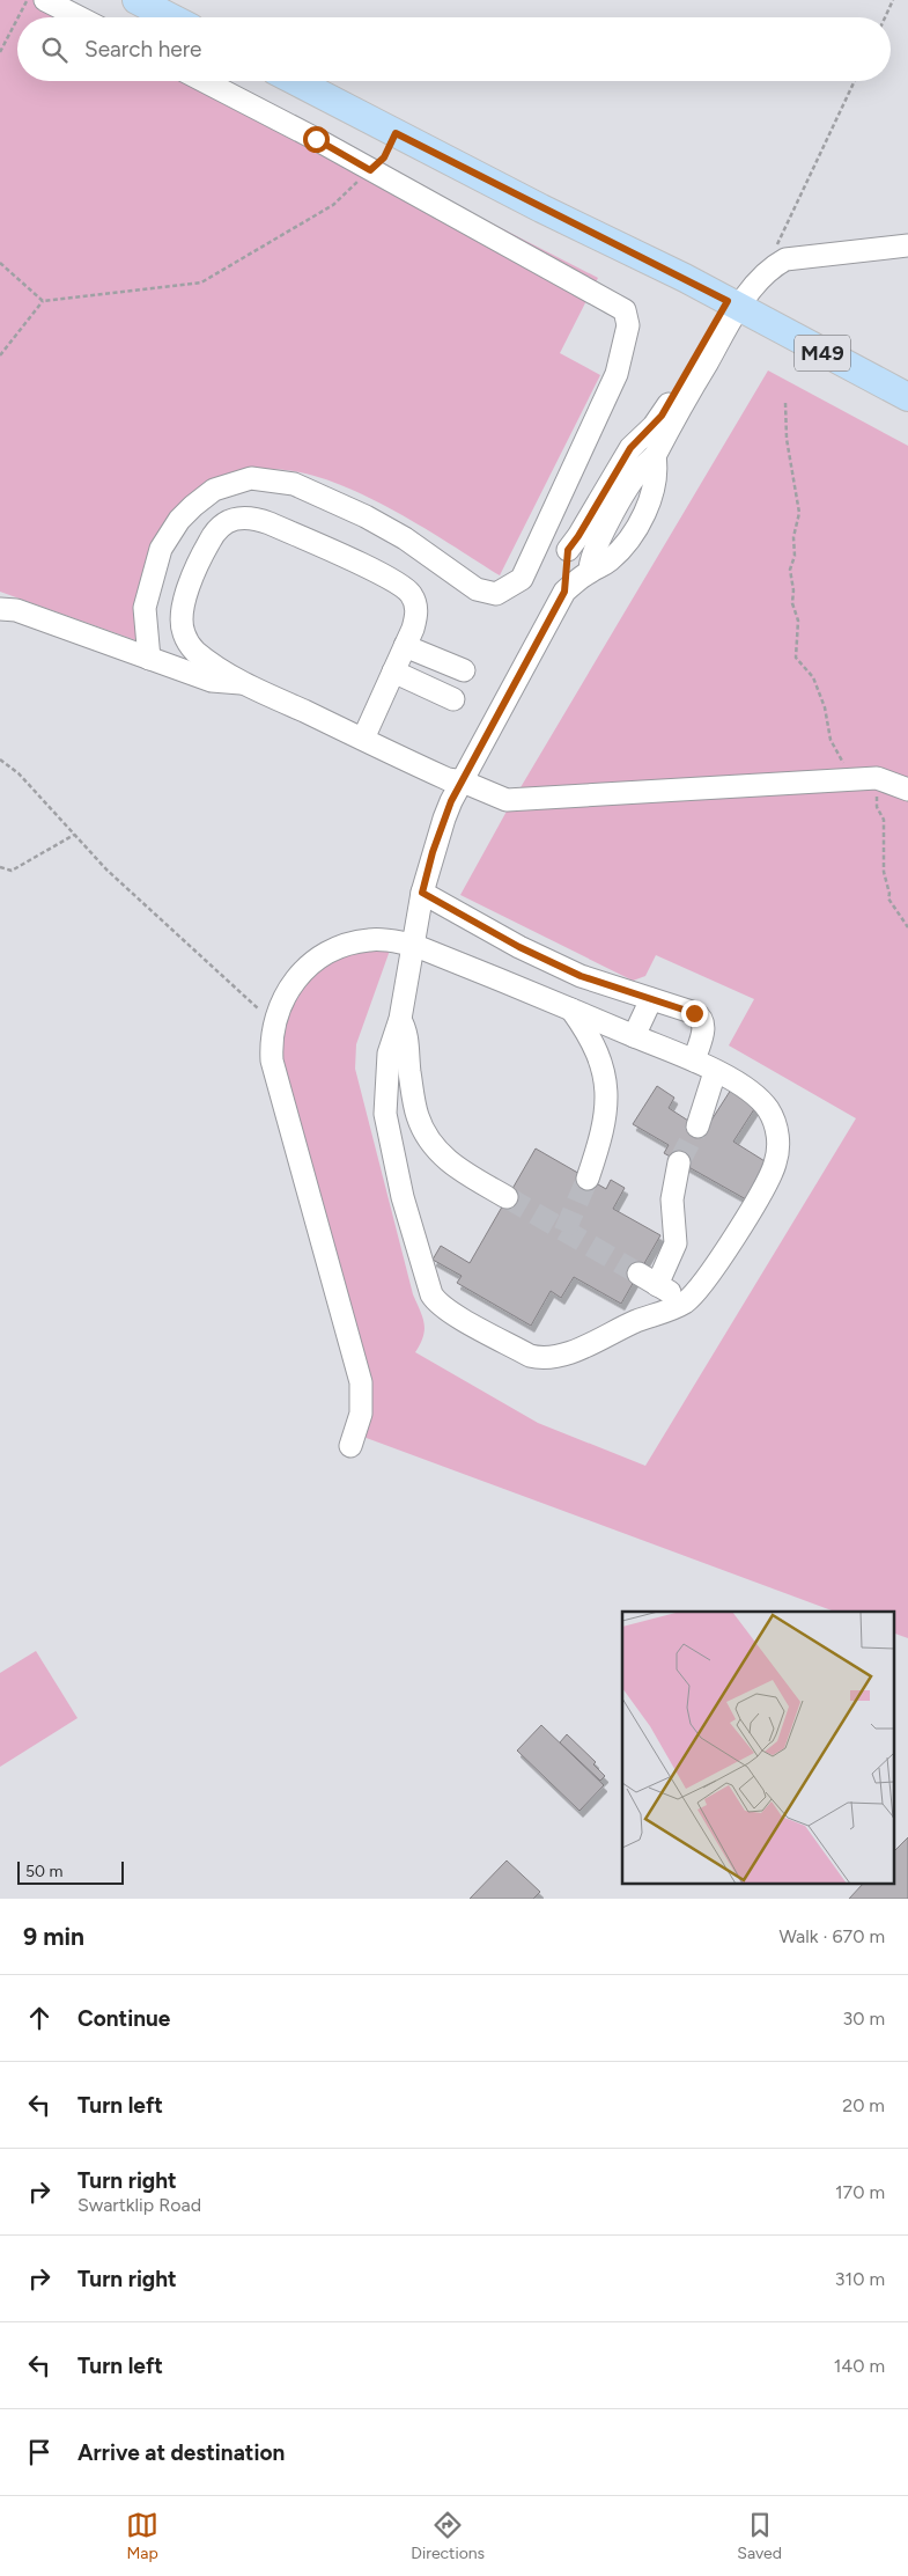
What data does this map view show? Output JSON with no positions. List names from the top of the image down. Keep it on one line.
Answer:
{"streets":{"main road":["M49"]},"scale_bar":"50 m","page":{"search":"Search here","scale":"50 m","heading":["9 min","Walk · 670 m"],"list":[["Continue","30 m"],["Turn left","20 m"],["Turn right","Swartklip Road","170 m"],["Turn right","310 m"],["Turn left","140 m"],"Arrive at destination"],"nav":["Map","Directions","Saved"]}}
